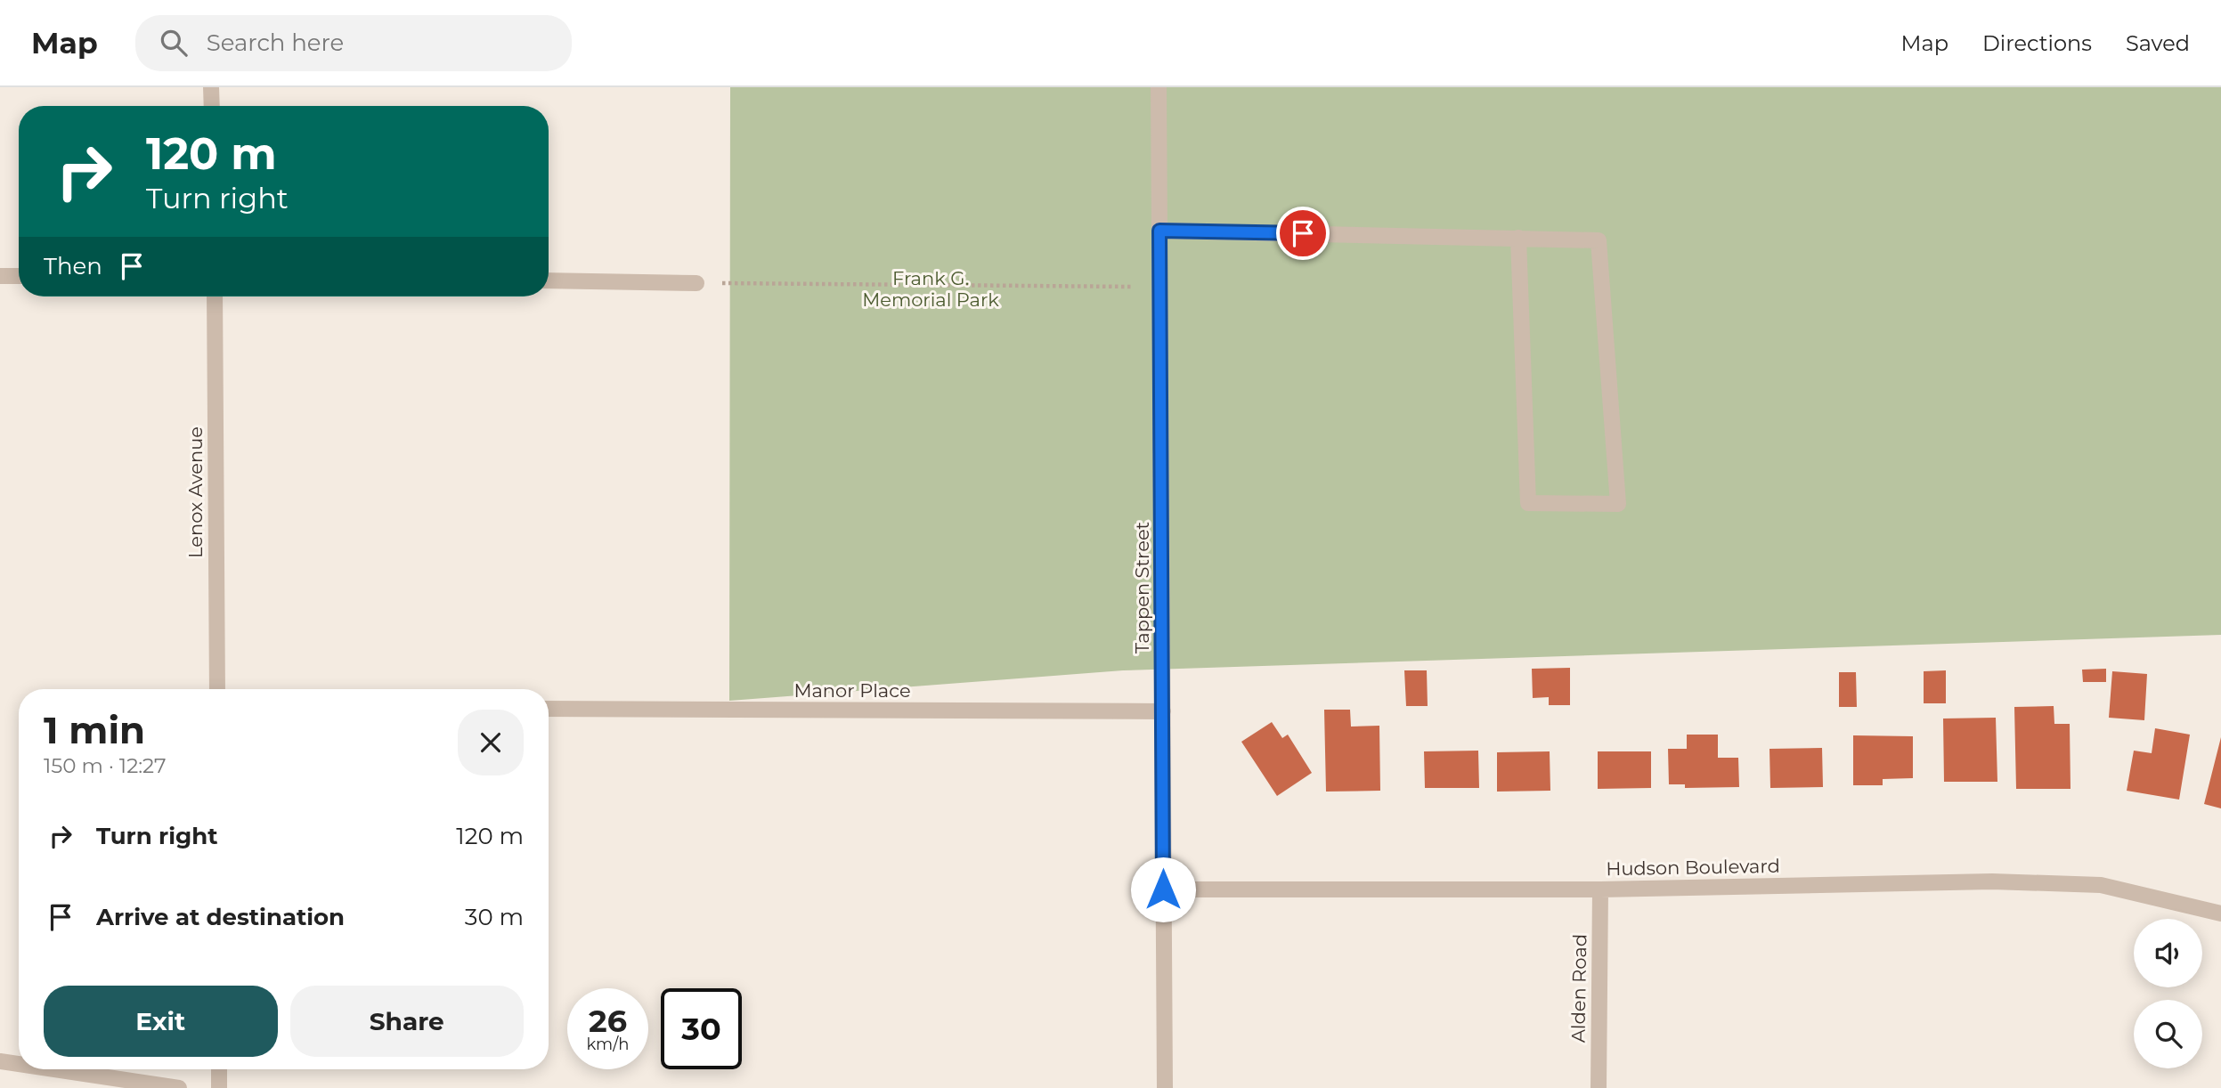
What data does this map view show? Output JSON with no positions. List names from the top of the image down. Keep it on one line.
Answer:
{"streets":{"street":["Lenox Avenue","Tappen Street","Manor Place","Hudson Boulevard","Alden Road"]},"crossings":[["Tappen Street","Manor Place"],["Tappen Street","Hudson Boulevard"],["Hudson Boulevard","Alden Road"]],"parks":["Frank G. Memorial Park"],"page":{"header":"Map","search":"Search here","nav":["Map","Directions","Saved"],"turn":["120 m","Turn right"],"then":"Then","heading":["1 min","150 m · 12:27"],"list":[{"name":"Turn right","value":"120 m"},{"name":"Arrive at destination","value":"30 m"}],"buttons":["Exit","Share"],"speed":"26 km/h","limit":"30"}}
